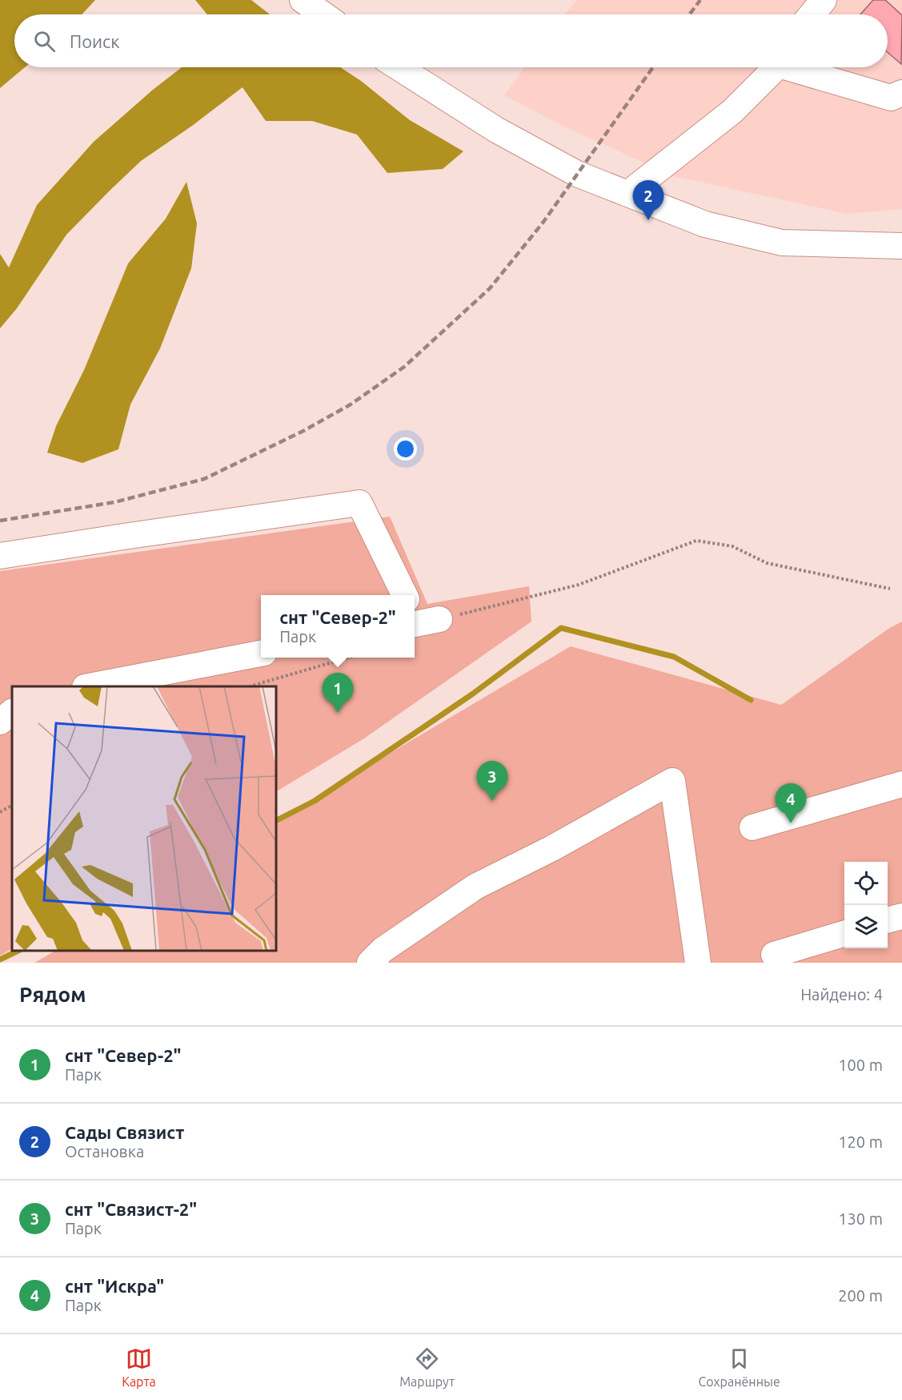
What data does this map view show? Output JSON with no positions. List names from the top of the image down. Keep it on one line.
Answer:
{"page":{"search":"Поиск","pins":["2","1","3","4"],"popup":["снт \"Север-2\"","Парк"],"heading":["Рядом","Найдено: 4"],"list":[{"mark":"1","name":"снт \"Север-2\"","note":"Парк","value":"100 m"},{"mark":"2","name":"Сады Связист","note":"Остановка","value":"120 m"},{"mark":"3","name":"снт \"Связист-2\"","note":"Парк","value":"130 m"},{"mark":"4","name":"снт \"Искра\"","note":"Парк","value":"200 m"}],"nav":["Карта","Маршрут","Сохранённые"]}}
